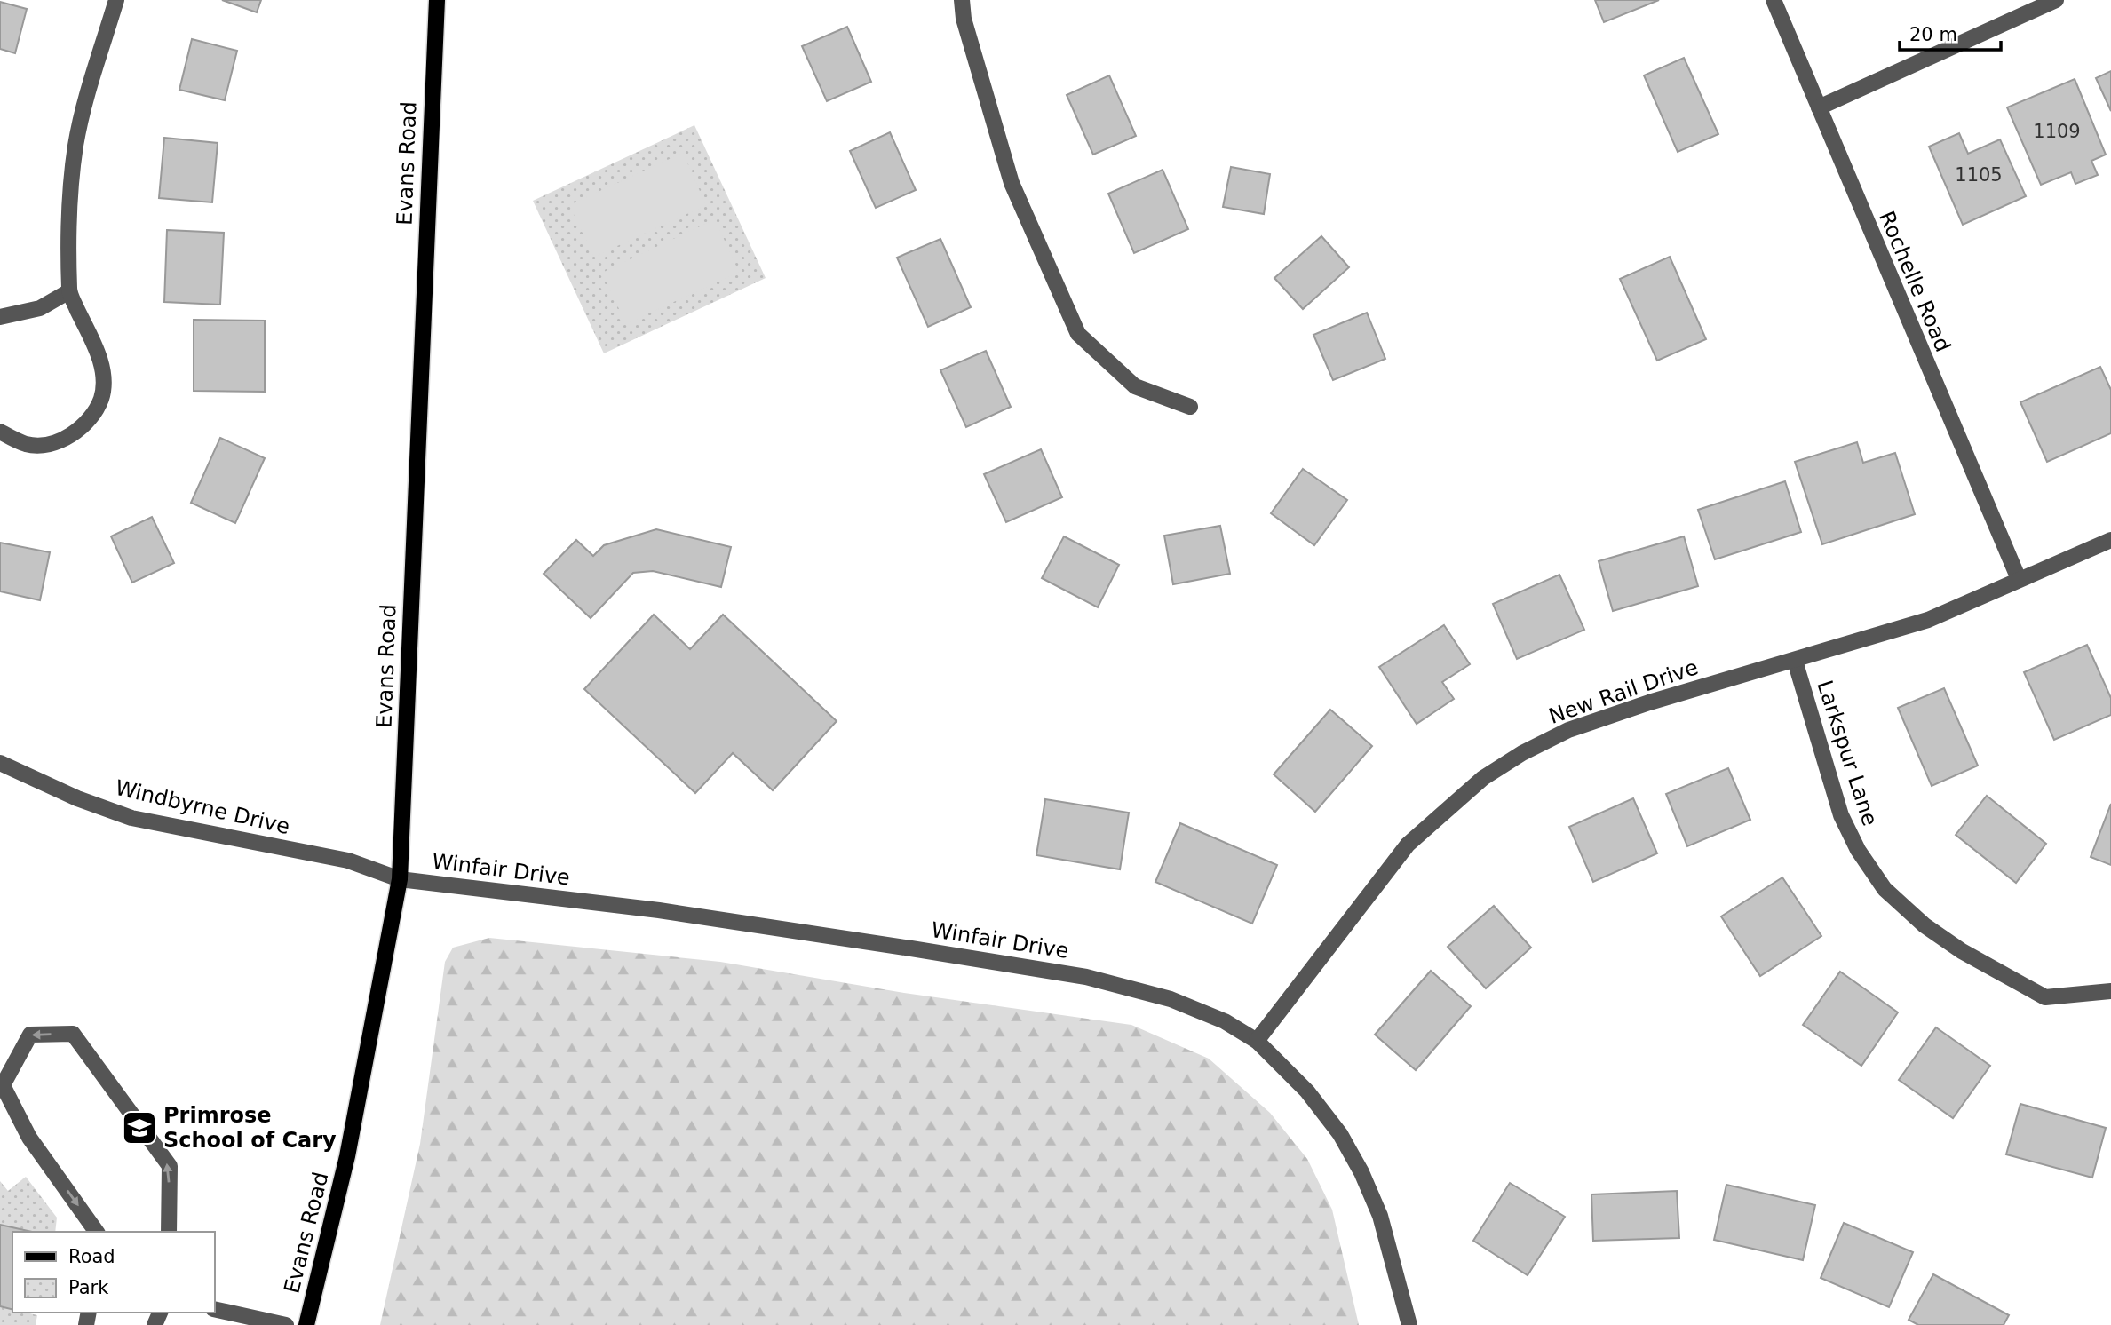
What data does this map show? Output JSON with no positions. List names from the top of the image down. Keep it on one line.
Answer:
{"streets":{"main road":["Evans Road"],"street":["Rochelle Road","New Rail Drive","Larkspur Lane","Windbyrne Drive","Winfair Drive"]},"crossings":[["Evans Road","Windbyrne Drive"],["Evans Road","Winfair Drive"],["Rochelle Road","New Rail Drive"],["New Rail Drive","Larkspur Lane"],["New Rail Drive","Winfair Drive"],["Windbyrne Drive","Winfair Drive"]],"places":{"school or university":["Primrose School of Cary"]},"house_numbers":["1109","1105"],"legend":["Road","Park"],"scale_bar":"20 m"}
